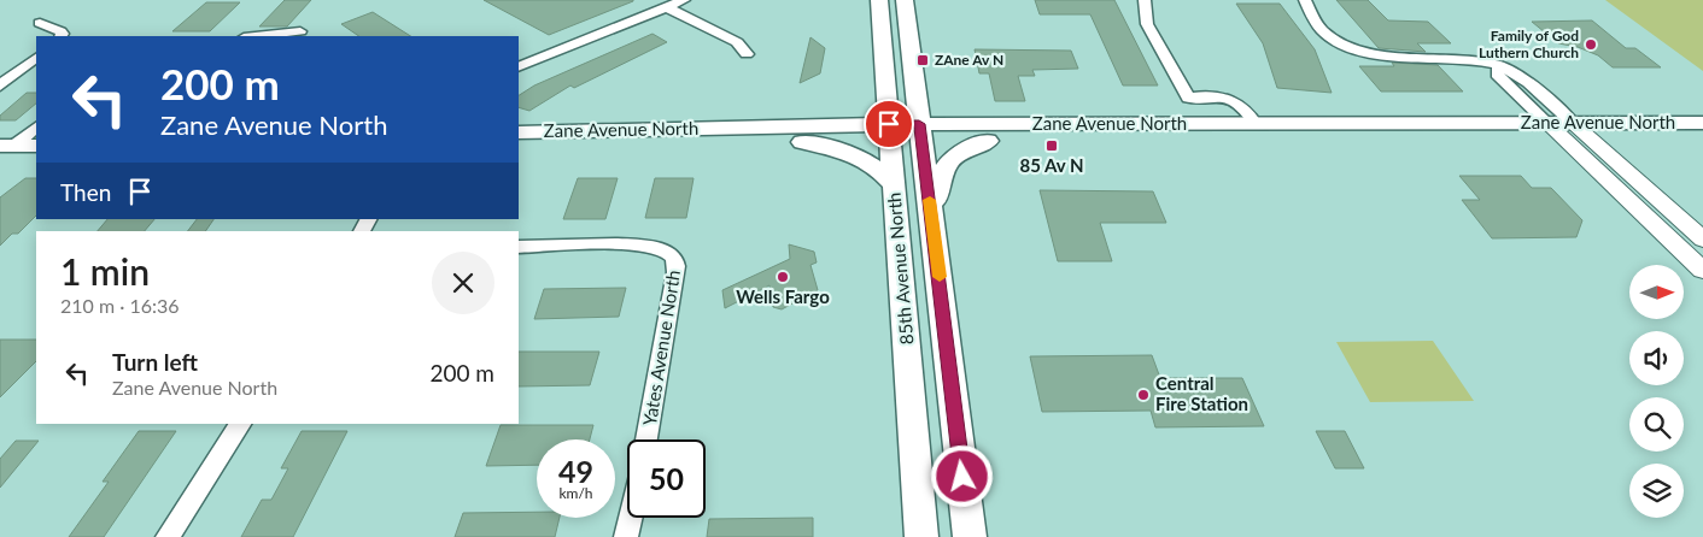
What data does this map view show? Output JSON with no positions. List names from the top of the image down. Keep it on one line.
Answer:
{"streets":{"main road":["Zane Avenue North","85th Avenue North"],"street":["Yates Avenue North"]},"crossings":[["Zane Avenue North","85th Avenue North"]],"places":{"other":["Family of God Luthern Church","Wells Fargo","Central Fire Station"],"transit":["ZAne Av N","85 Av N"]},"north":"right","page":{"turn":["200 m","Zane Avenue North"],"then":"Then","heading":["1 min","210 m · 16:36"],"list":[{"name":"Turn left","note":"Zane Avenue North","value":"200 m"}],"speed":"49 km/h","limit":"50"}}
